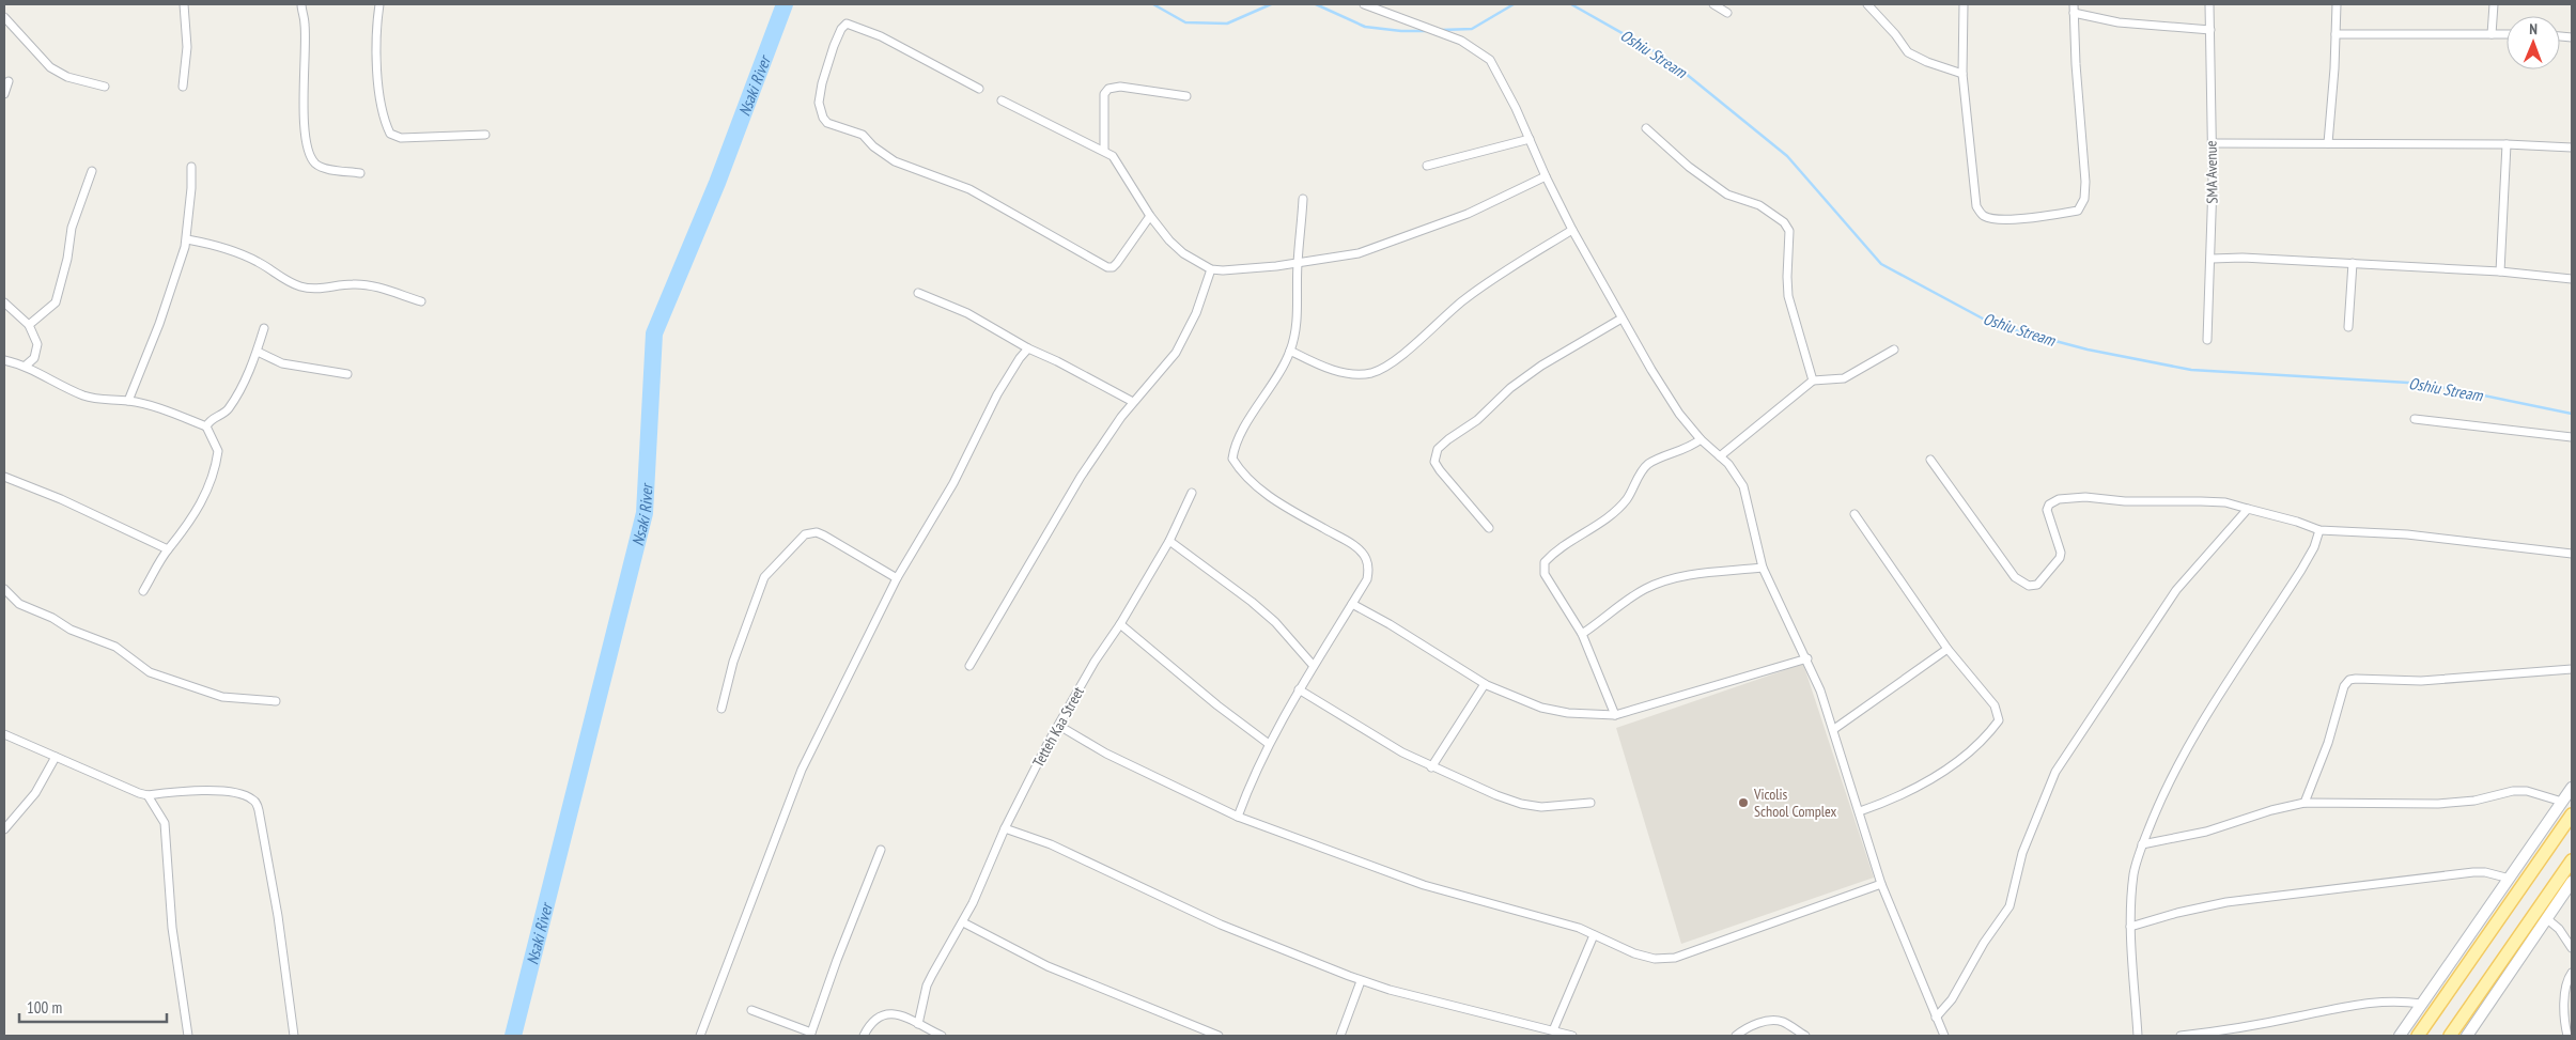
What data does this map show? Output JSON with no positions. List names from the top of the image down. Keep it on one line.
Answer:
{"streets":{"street":["SMA Avenue","Tetteh Kaa Street"]},"water":["Oshiu Stream","Nsaki River"],"places":["Vicolis School Complex"],"scale_bar":"100 m","north":"top"}
